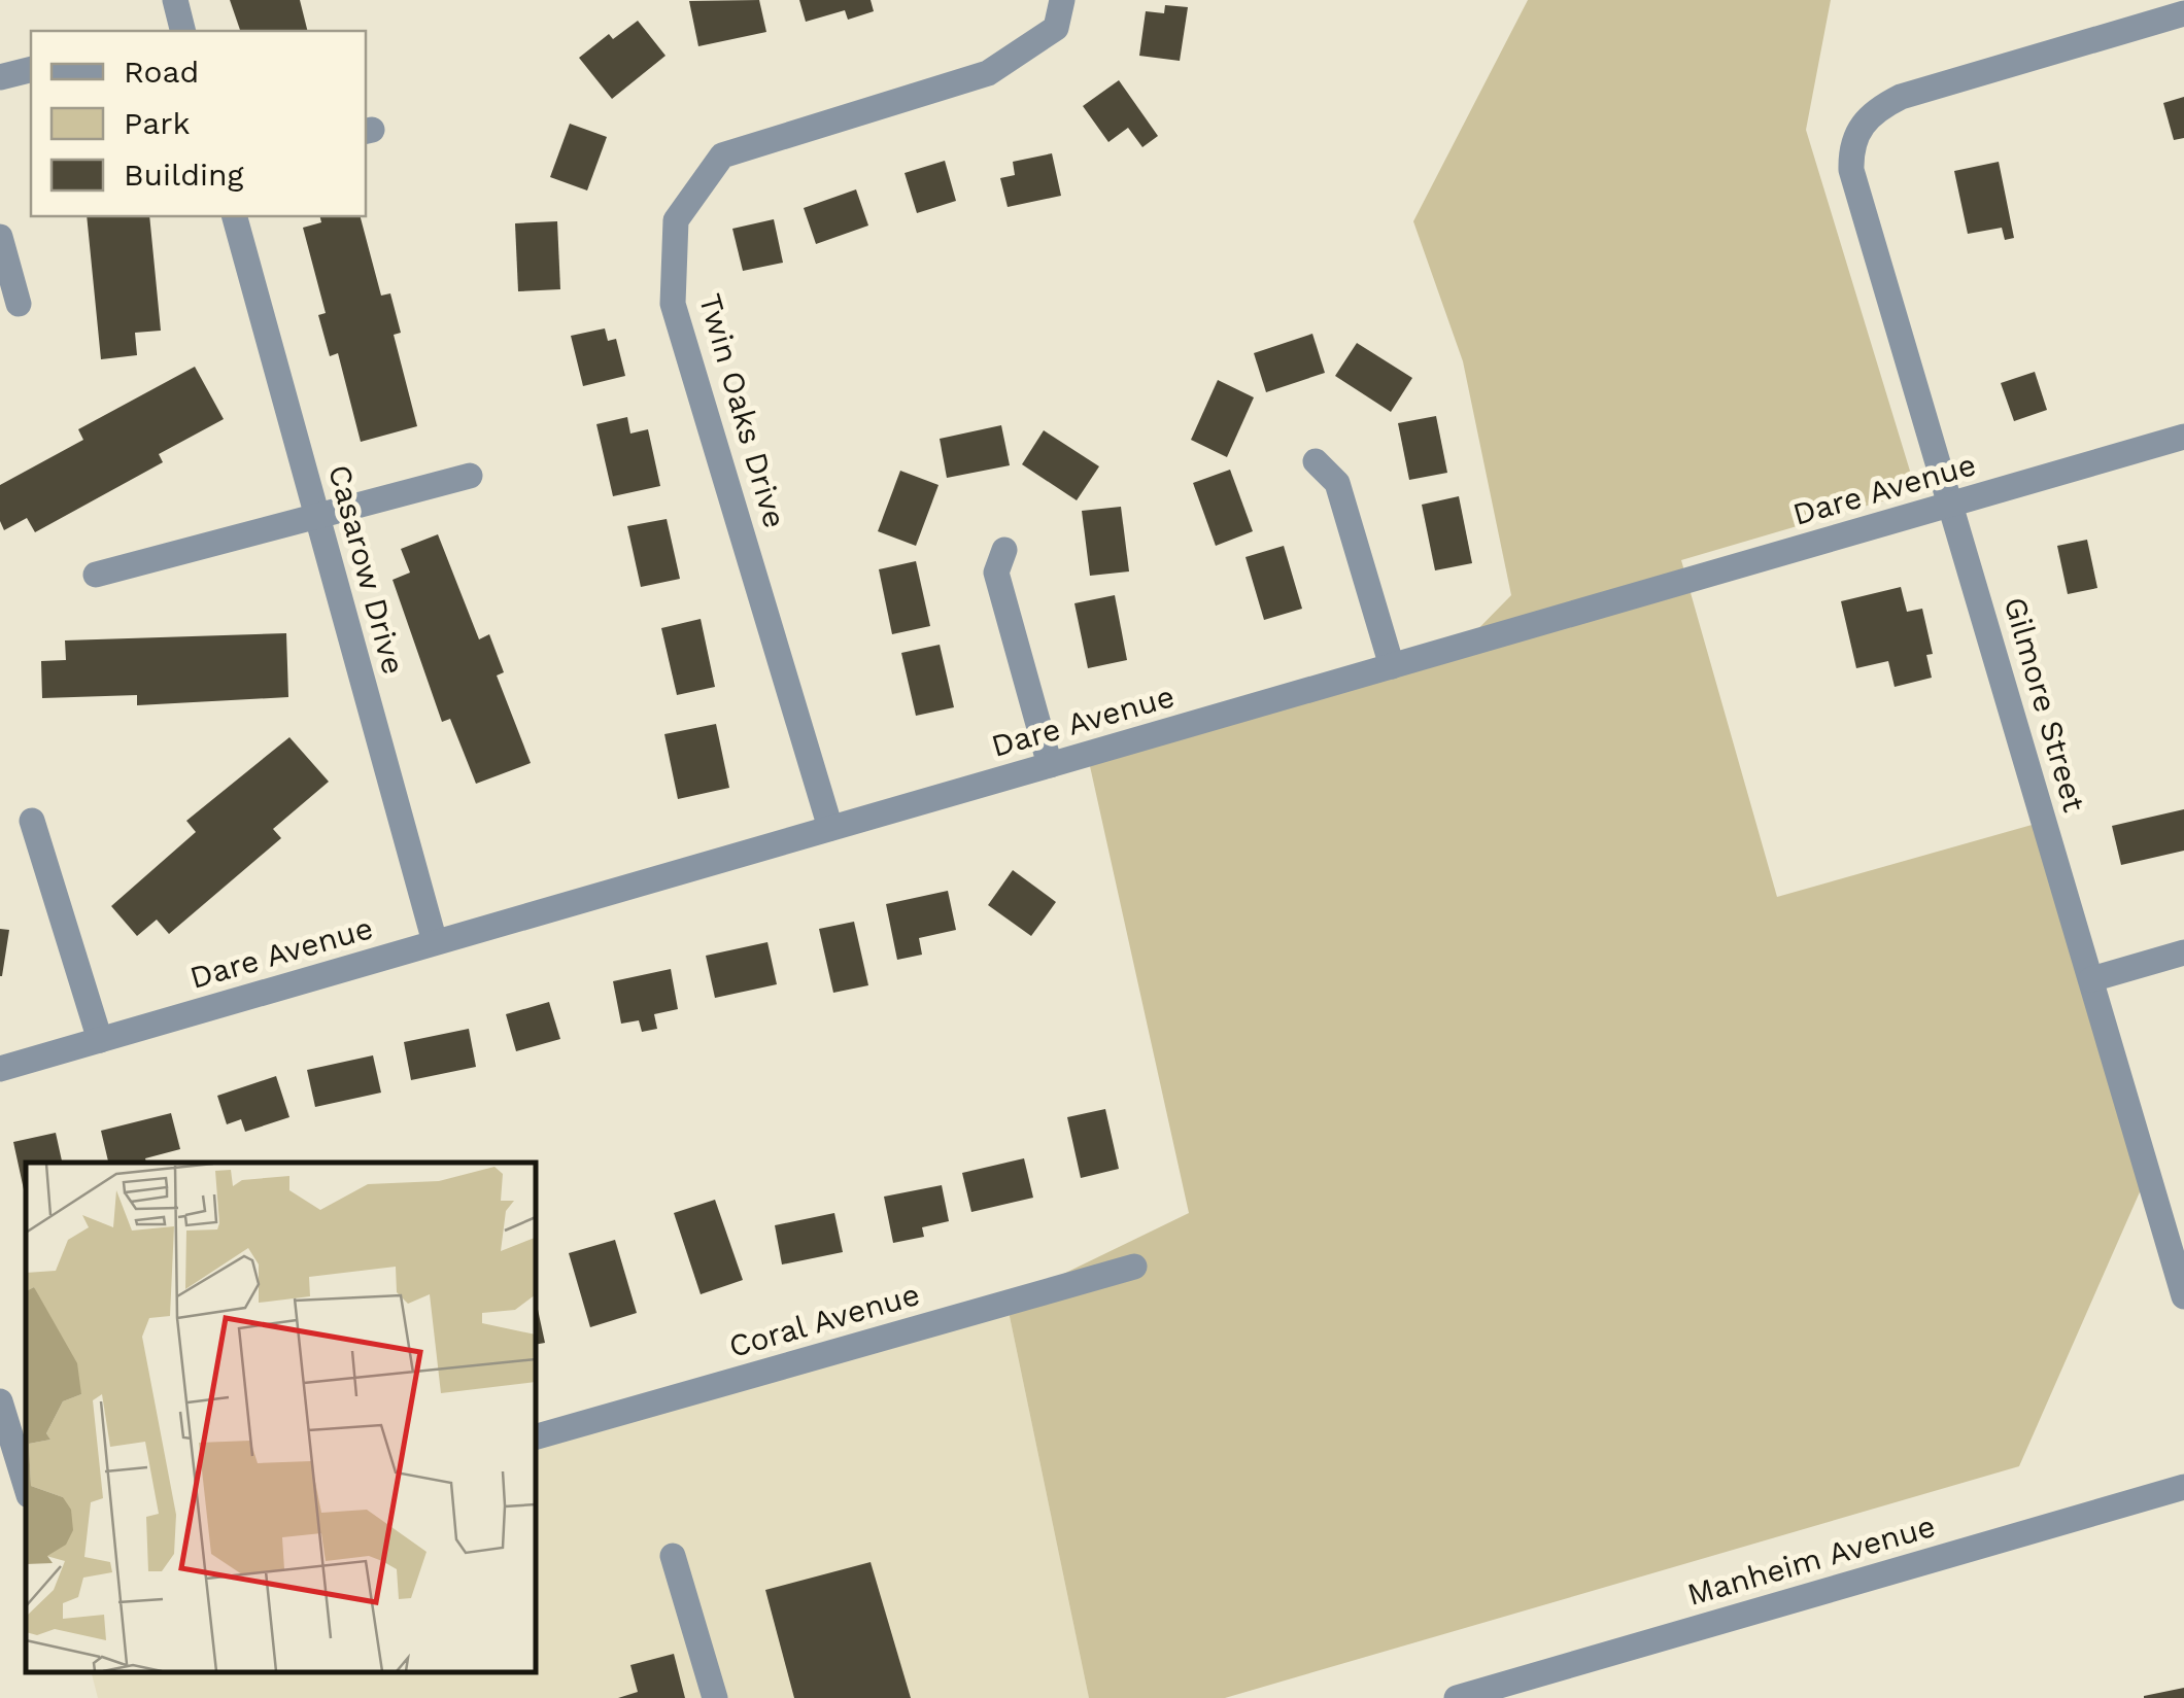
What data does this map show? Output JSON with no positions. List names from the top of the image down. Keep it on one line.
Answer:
{"streets":{"street":["Twin Oaks Drive","Dare Avenue","Casarow Drive","Gilmore Street","Coral Avenue","Manheim Avenue"]},"crossings":[["Twin Oaks Drive","Dare Avenue"],["Dare Avenue","Casarow Drive"],["Dare Avenue","Gilmore Street"]],"legend":["Road","Park","Building"]}
